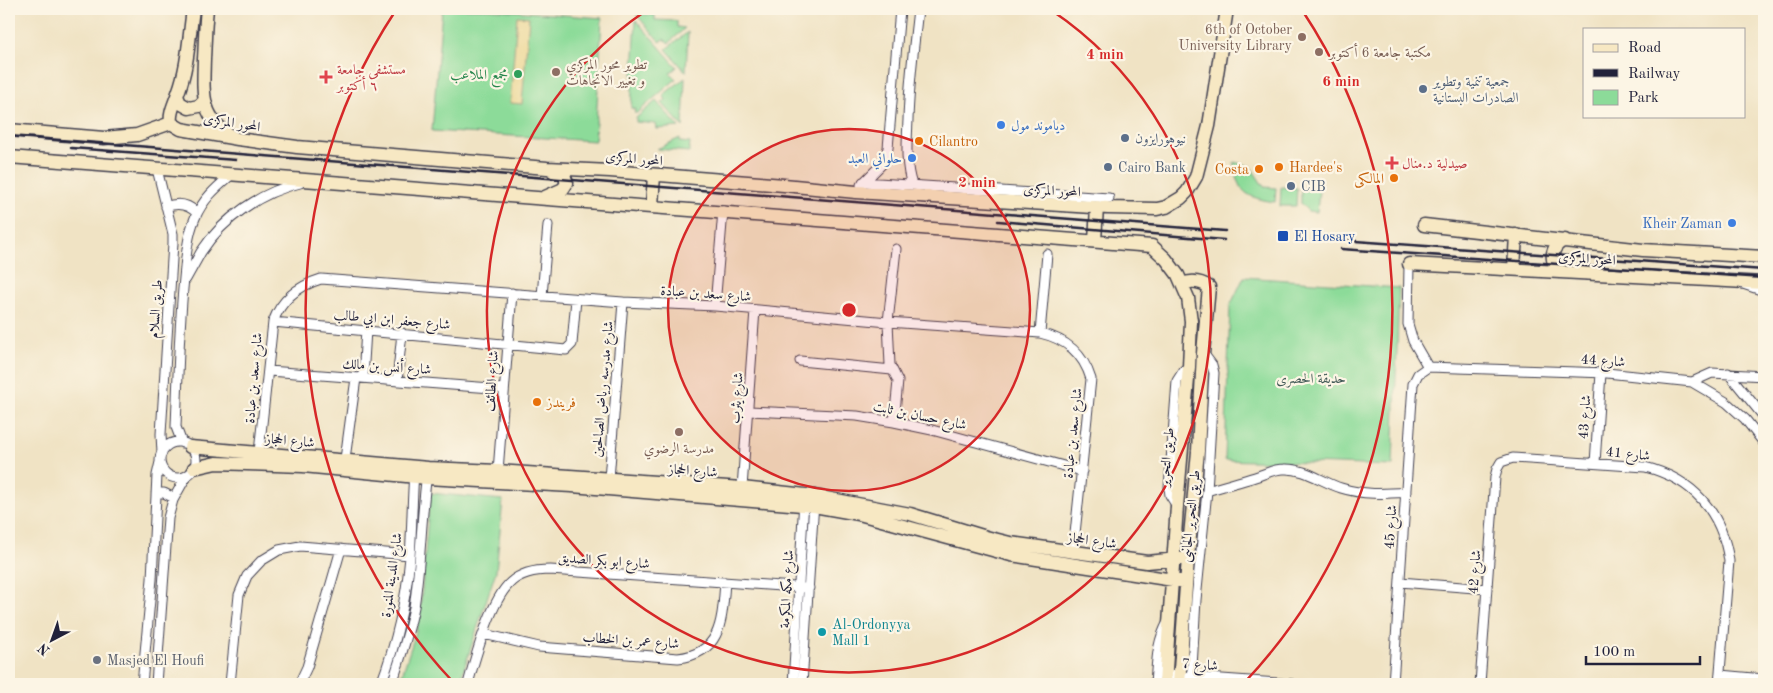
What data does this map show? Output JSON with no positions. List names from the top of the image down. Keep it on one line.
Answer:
{"streets":{"main road":["المحور المركزى","شارع الحجاز","طريق التحرير"],"street":["شارع سعد بن عبادة","طريق السلام","شارع جعفر ابن ابي طالب","شارع 44","شارع أنس بن مالك","شارع الطائف","شارع مدرسه رياض الصالحين","شارع يثرب","شارع حسان بن ثابت","شارع 43","شارع 41","طريق التحرير الجانبى","شارع 45","شارع ابو بكر الصديق","شارع 42","شارع المدينة المنورة","شارع مكه المكرمة","شارع عمر بن الخطاب","شارع 7"]},"crossings":[["شارع سعد بن عبادة","شارع جعفر ابن ابي طالب"],["شارع سعد بن عبادة","شارع أنس بن مالك"],["شارع سعد بن عبادة","شارع الطائف"],["شارع سعد بن عبادة","شارع مدرسه رياض الصالحين"],["شارع سعد بن عبادة","شارع يثرب"],["شارع سعد بن عبادة","شارع حسان بن ثابت"],["شارع سعد بن عبادة","شارع الحجاز"],["طريق السلام","شارع الحجاز"],["شارع جعفر ابن ابي طالب","شارع الطائف"],["شارع 44","شارع 43"],["شارع 44","شارع 45"],["شارع أنس بن مالك","شارع الطائف"],["شارع الطائف","شارع الحجاز"],["شارع مدرسه رياض الصالحين","شارع الحجاز"],["شارع يثرب","شارع حسان بن ثابت"],["شارع يثرب","شارع الحجاز"],["شارع 43","شارع 41"],["شارع الحجاز","طريق التحرير"],["شارع الحجاز","شارع المدينة المنورة"],["شارع الحجاز","شارع مكه المكرمة"],["شارع 41","شارع 42"],["طريق التحرير","شارع 7"],["طريق التحرير الجانبى","شارع 7"],["شارع ابو بكر الصديق","شارع مكه المكرمة"],["شارع ابو بكر الصديق","شارع عمر بن الخطاب"]],"parks":["حديقة الحصرى"],"places":{"other":["6th of October University Library","مكتبة جامعة 6 أكتوبر","تطوير محور المركزي و تغيير الاتجاهات","مجمع الملاعب","جمعية تنمية وتطوير الصادرات البستانية","دياموند مول","نيوهورايزون","Cilantro","حلواني العبد","Cairo Bank","Hardee's","Costa","المالكى","CIB","Kheir Zaman","فريندز","مدرسة الرضوي","Al-Ordonyya Mall 1","Masjed El Houfi"],"health":["مستشفى جامعة ٦ أكتوبر","صيدلية د.منال"],"transit":["El Hosary"]},"legend":["Road","Railway","Park"],"scale_bar":"100 m","north":"bottom left","rings":["4 min","6 min","2 min"]}
